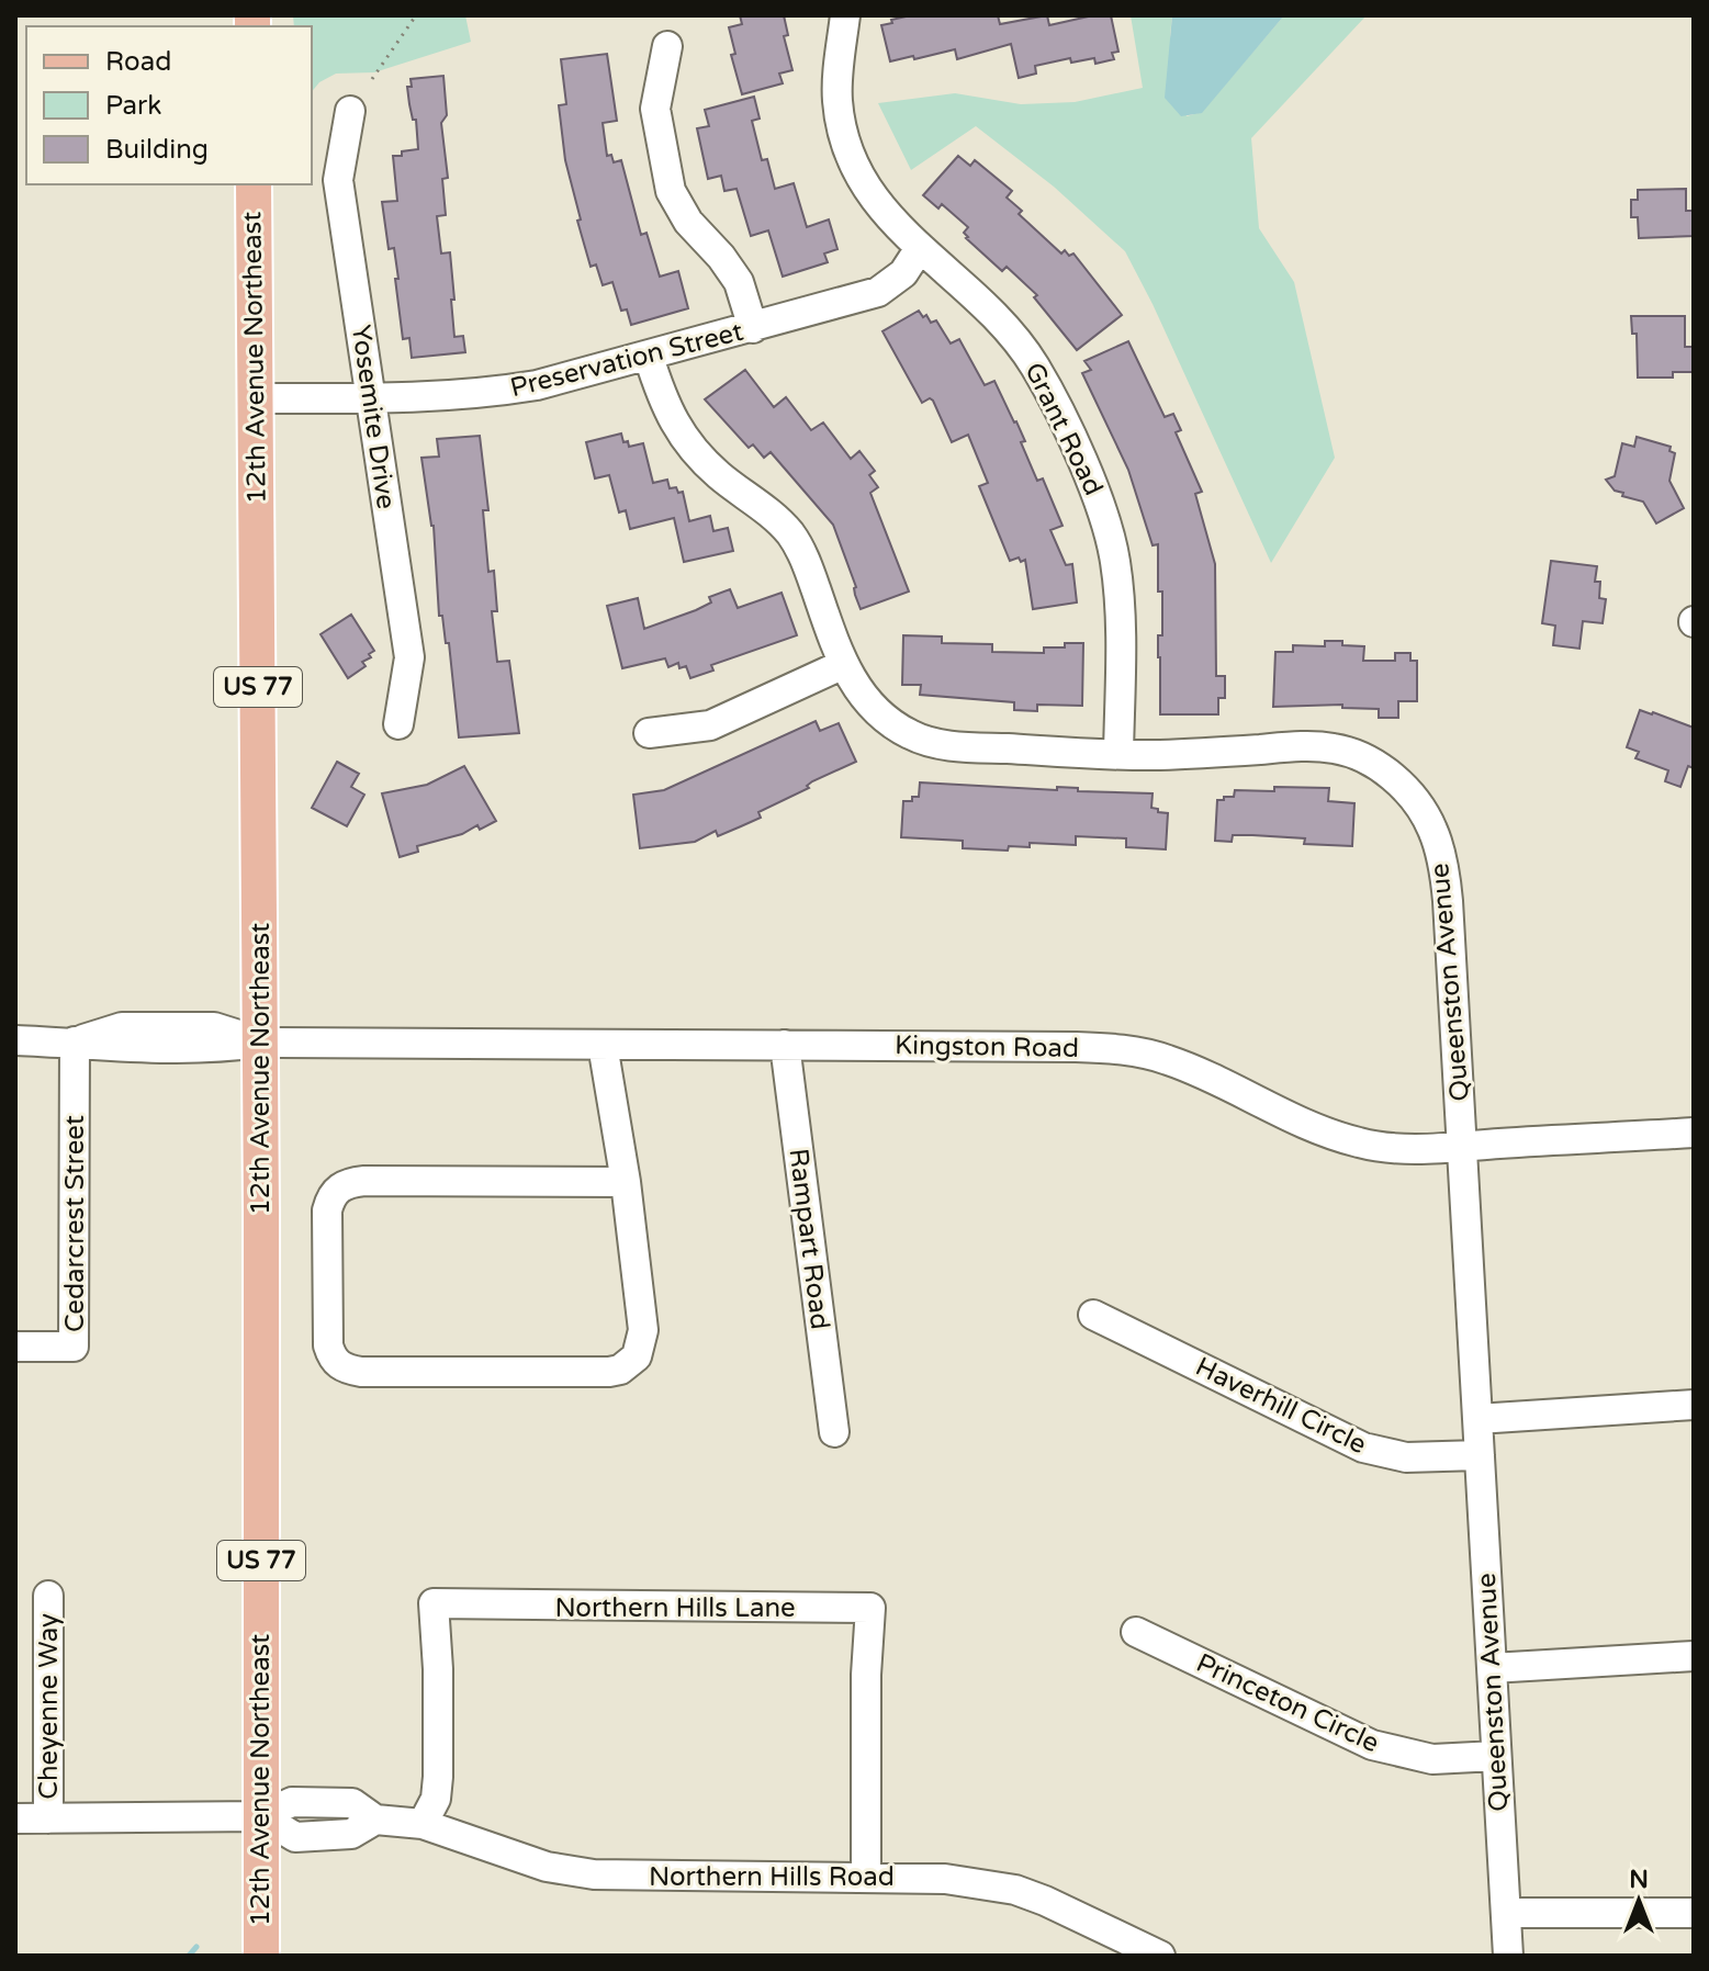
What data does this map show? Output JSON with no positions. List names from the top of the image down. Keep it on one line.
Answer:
{"streets":{"main road":["12th Avenue Northeast","US 77"],"street":["Preservation Street","Yosemite Drive","Grant Road","Queenston Avenue","Kingston Road","Cedarcrest Street","Rampart Road","Haverhill Circle","Northern Hills Lane","Princeton Circle","Cheyenne Way","Northern Hills Road"]},"crossings":[["12th Avenue Northeast","Preservation Street"],["12th Avenue Northeast","Kingston Road"],["12th Avenue Northeast","Northern Hills Road"],["Preservation Street","Yosemite Drive"],["Preservation Street","Grant Road"],["Preservation Street","Queenston Avenue"],["Grant Road","Queenston Avenue"],["Queenston Avenue","Kingston Road"],["Queenston Avenue","Haverhill Circle"],["Queenston Avenue","Princeton Circle"],["Kingston Road","Cedarcrest Street"],["Kingston Road","Rampart Road"],["Northern Hills Lane","Northern Hills Road"],["Cheyenne Way","Northern Hills Road"]],"legend":["Road","Park","Building"],"north":"top"}
